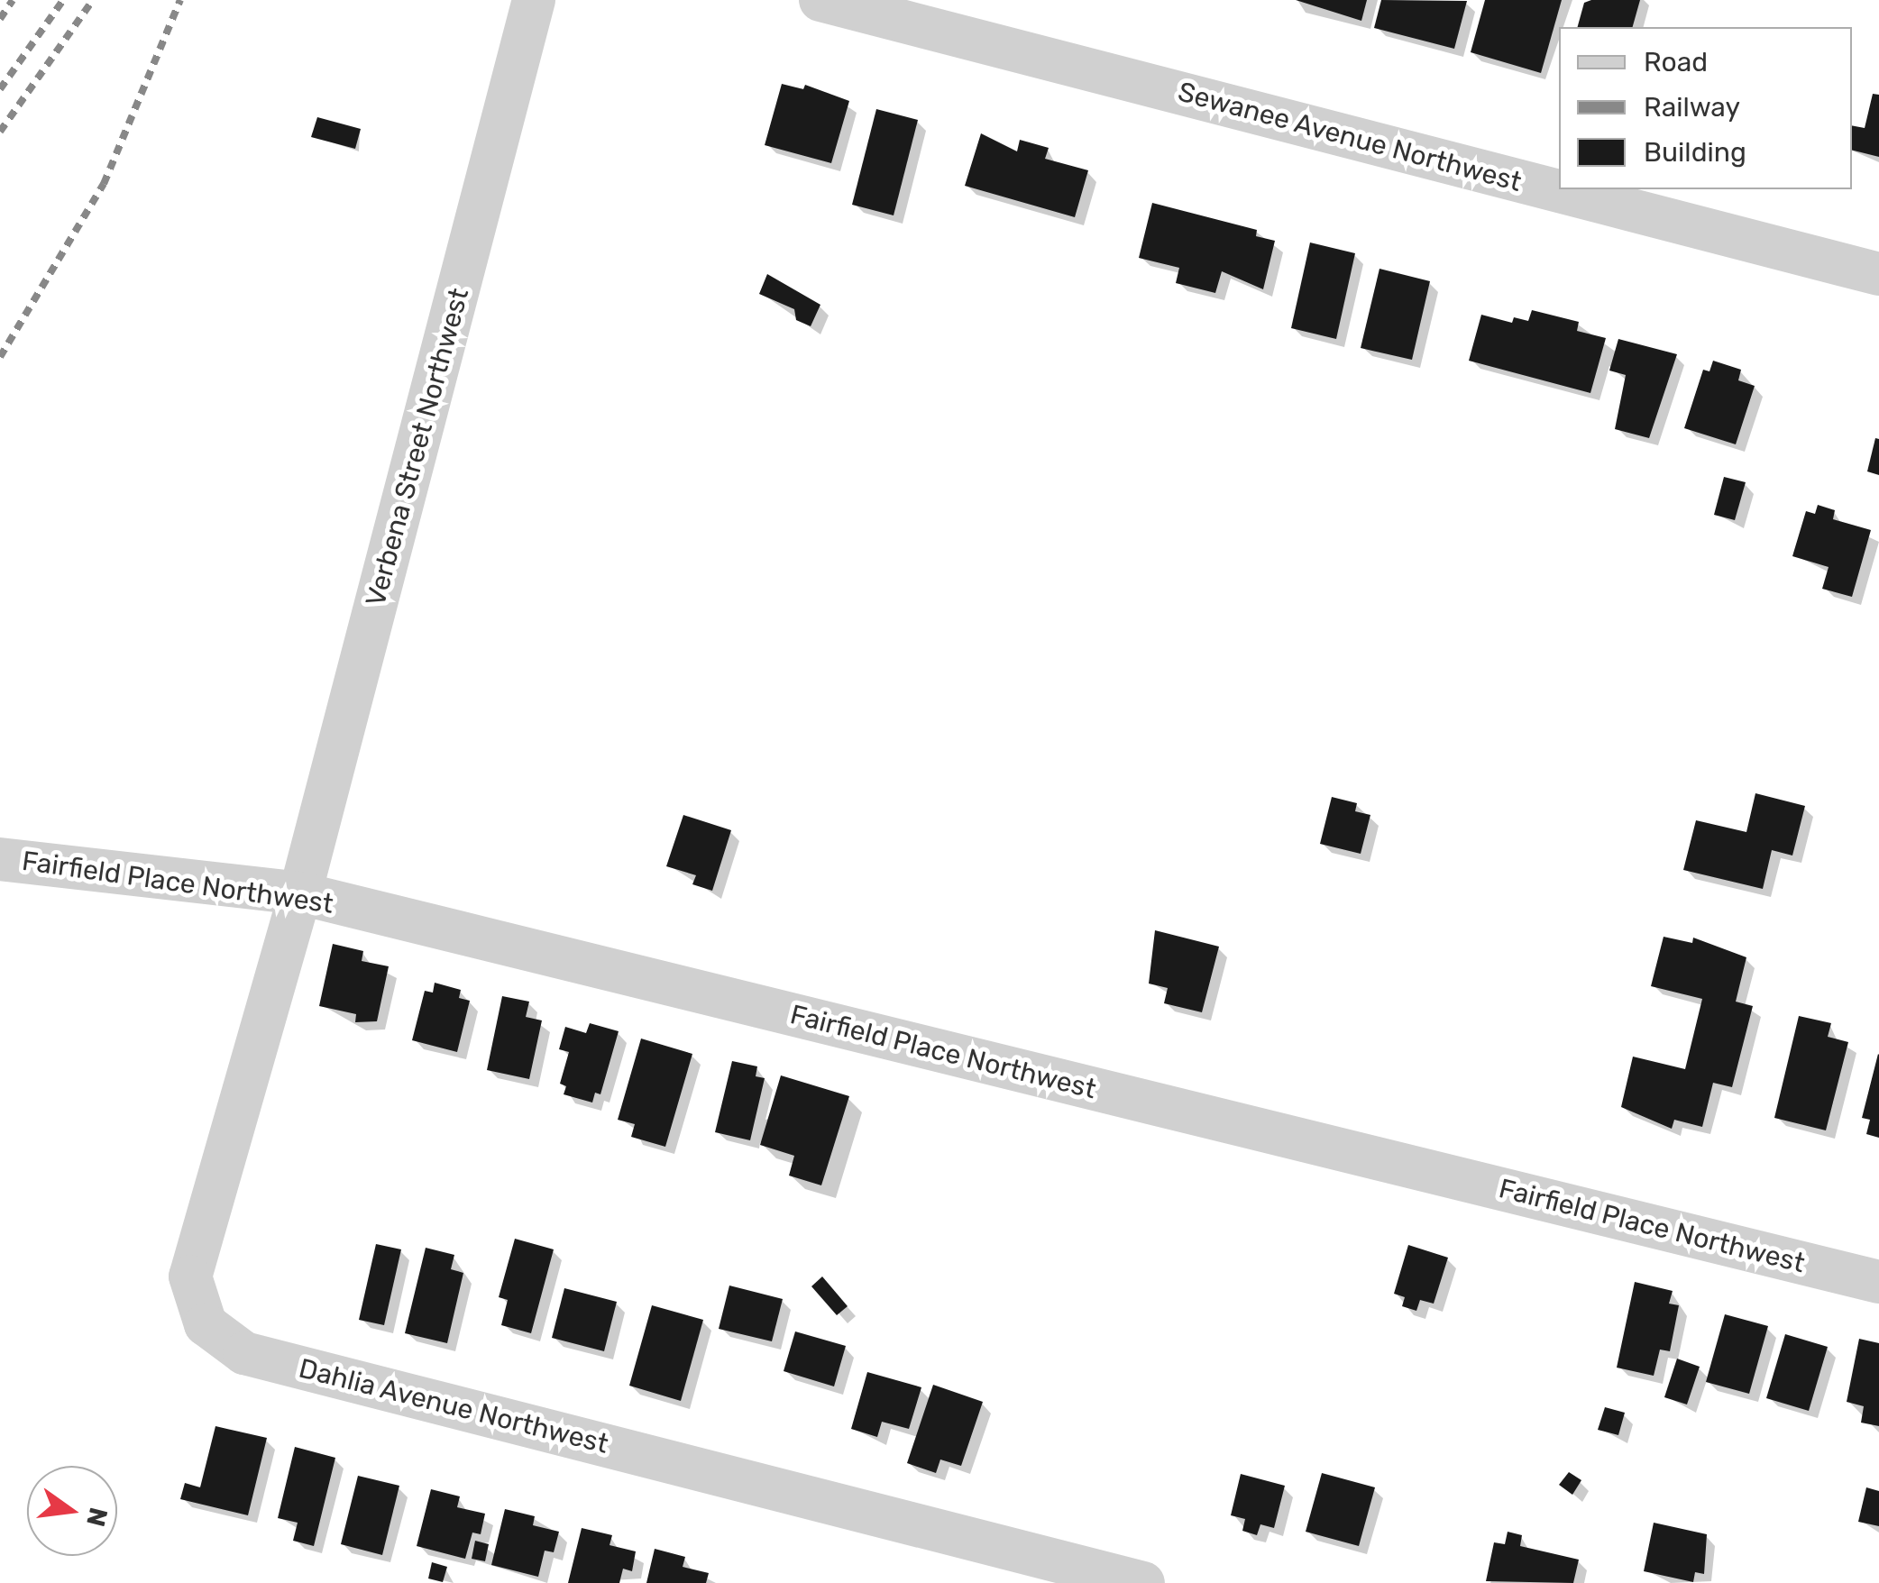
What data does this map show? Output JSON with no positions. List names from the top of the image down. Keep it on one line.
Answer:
{"streets":{"street":["Sewanee Avenue Northwest","Verbena Street Northwest","Fairfield Place Northwest","Dahlia Avenue Northwest"]},"crossings":[["Verbena Street Northwest","Fairfield Place Northwest"],["Verbena Street Northwest","Dahlia Avenue Northwest"],["Fairfield Place Northwest","Dahlia Avenue Northwest"]],"legend":["Road","Railway","Building"],"north":"right"}
